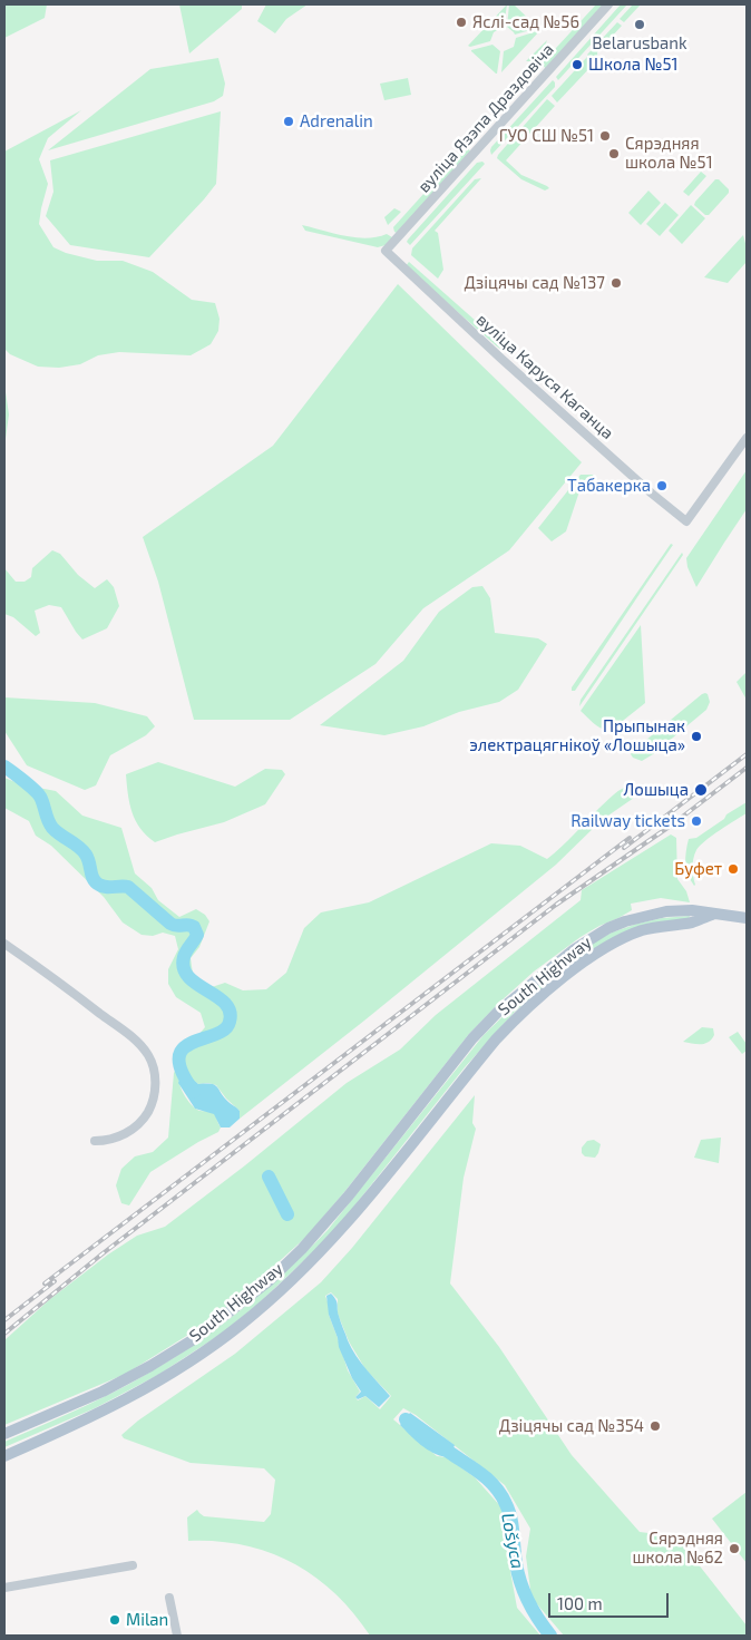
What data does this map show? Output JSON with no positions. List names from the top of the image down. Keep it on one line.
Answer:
{"streets":{"main road":["South Highway"],"street":["вуліца Язэпа Драздовіча","вуліца Каруся Каганца"]},"crossings":[["вуліца Язэпа Драздовіча","вуліца Каруся Каганца"]],"water":["Lošyca"],"places":["Яслі-сад №56","Belarusbank","Школа №51","Adrenalin","ГУО СШ №51","Сярэдняя школа №51","Дзіцячы сад №137","Табакерка","Прыпынак электрацягнікоў «Лошыца»","Лошыца","Railway tickets","Буфет","Дзіцячы сад №354","Сярэдняя школа №62","Milan"],"scale_bar":"100 m"}
